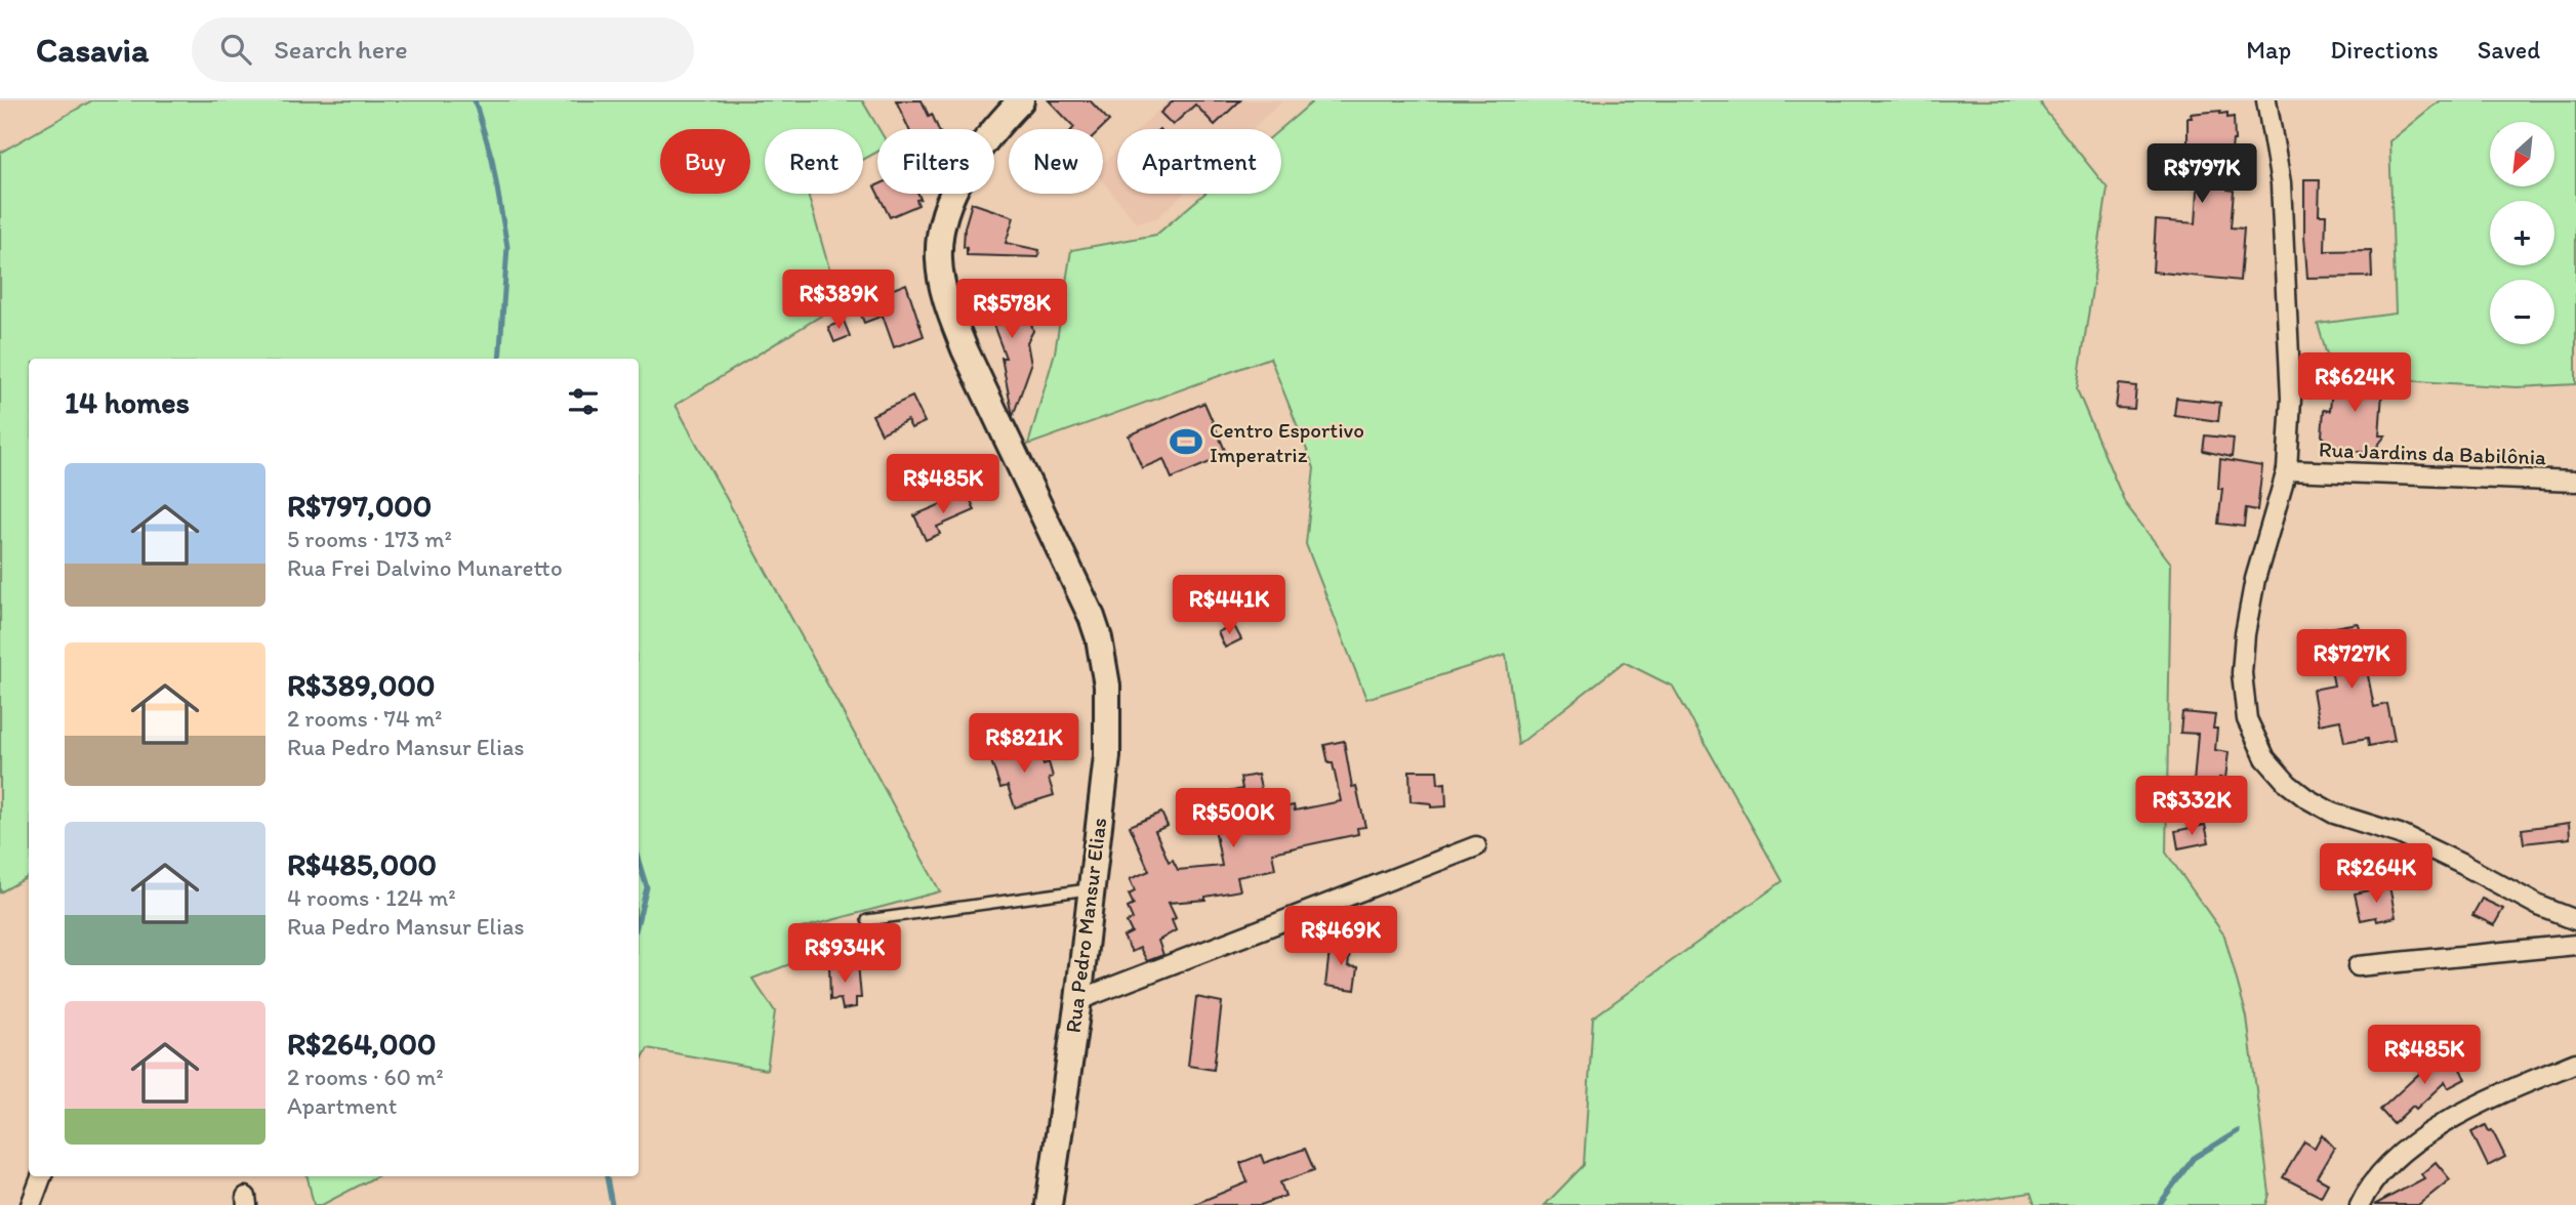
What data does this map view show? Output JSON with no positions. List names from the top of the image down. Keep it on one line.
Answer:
{"streets":{"main road":["Rua Pedro Mansur Elias"],"street":["Rua Jardins da Babilônia"]},"places":{"sports":["Centro Esportivo Imperatriz"]},"north":"bottom left","page":{"header":"Casavia","search":"Search here","nav":["Map","Directions","Saved"],"map_buttons":["+","−"],"chip":["Buy","Rent","Filters","New","Apartment"],"price":["R$797K","R$389K","R$578K","R$624K","R$485K","R$441K","R$727K","R$821K","R$332K","R$500K","R$264K","R$469K","R$934K","R$485K"],"heading":"14 homes","list":[{"name":"R$797,000","note":"5 rooms · 173 m² · Rua Frei Dalvino Munaretto"},{"name":"R$389,000","note":"2 rooms · 74 m² · Rua Pedro Mansur Elias"},{"name":"R$485,000","note":"4 rooms · 124 m² · Rua Pedro Mansur Elias"},{"name":"R$264,000","note":"2 rooms · 60 m² · Apartment"}]}}
